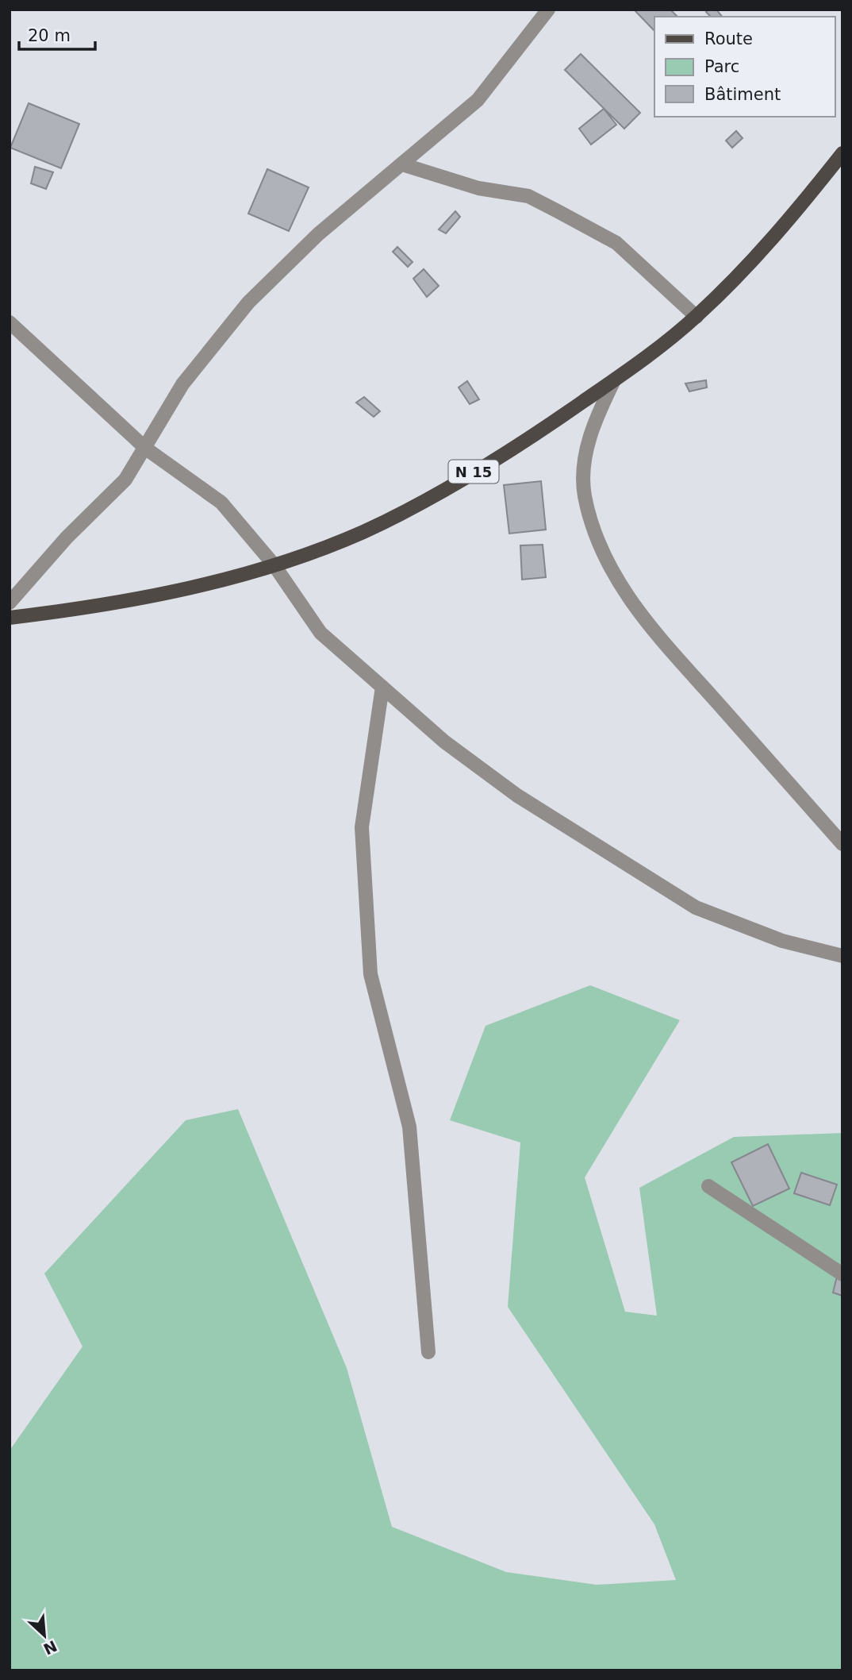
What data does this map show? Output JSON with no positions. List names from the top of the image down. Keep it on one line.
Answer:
{"streets":{"main road":["N 15"]},"legend":["Route","Parc","Bâtiment"],"scale_bar":"20 m","north":"bottom right"}
